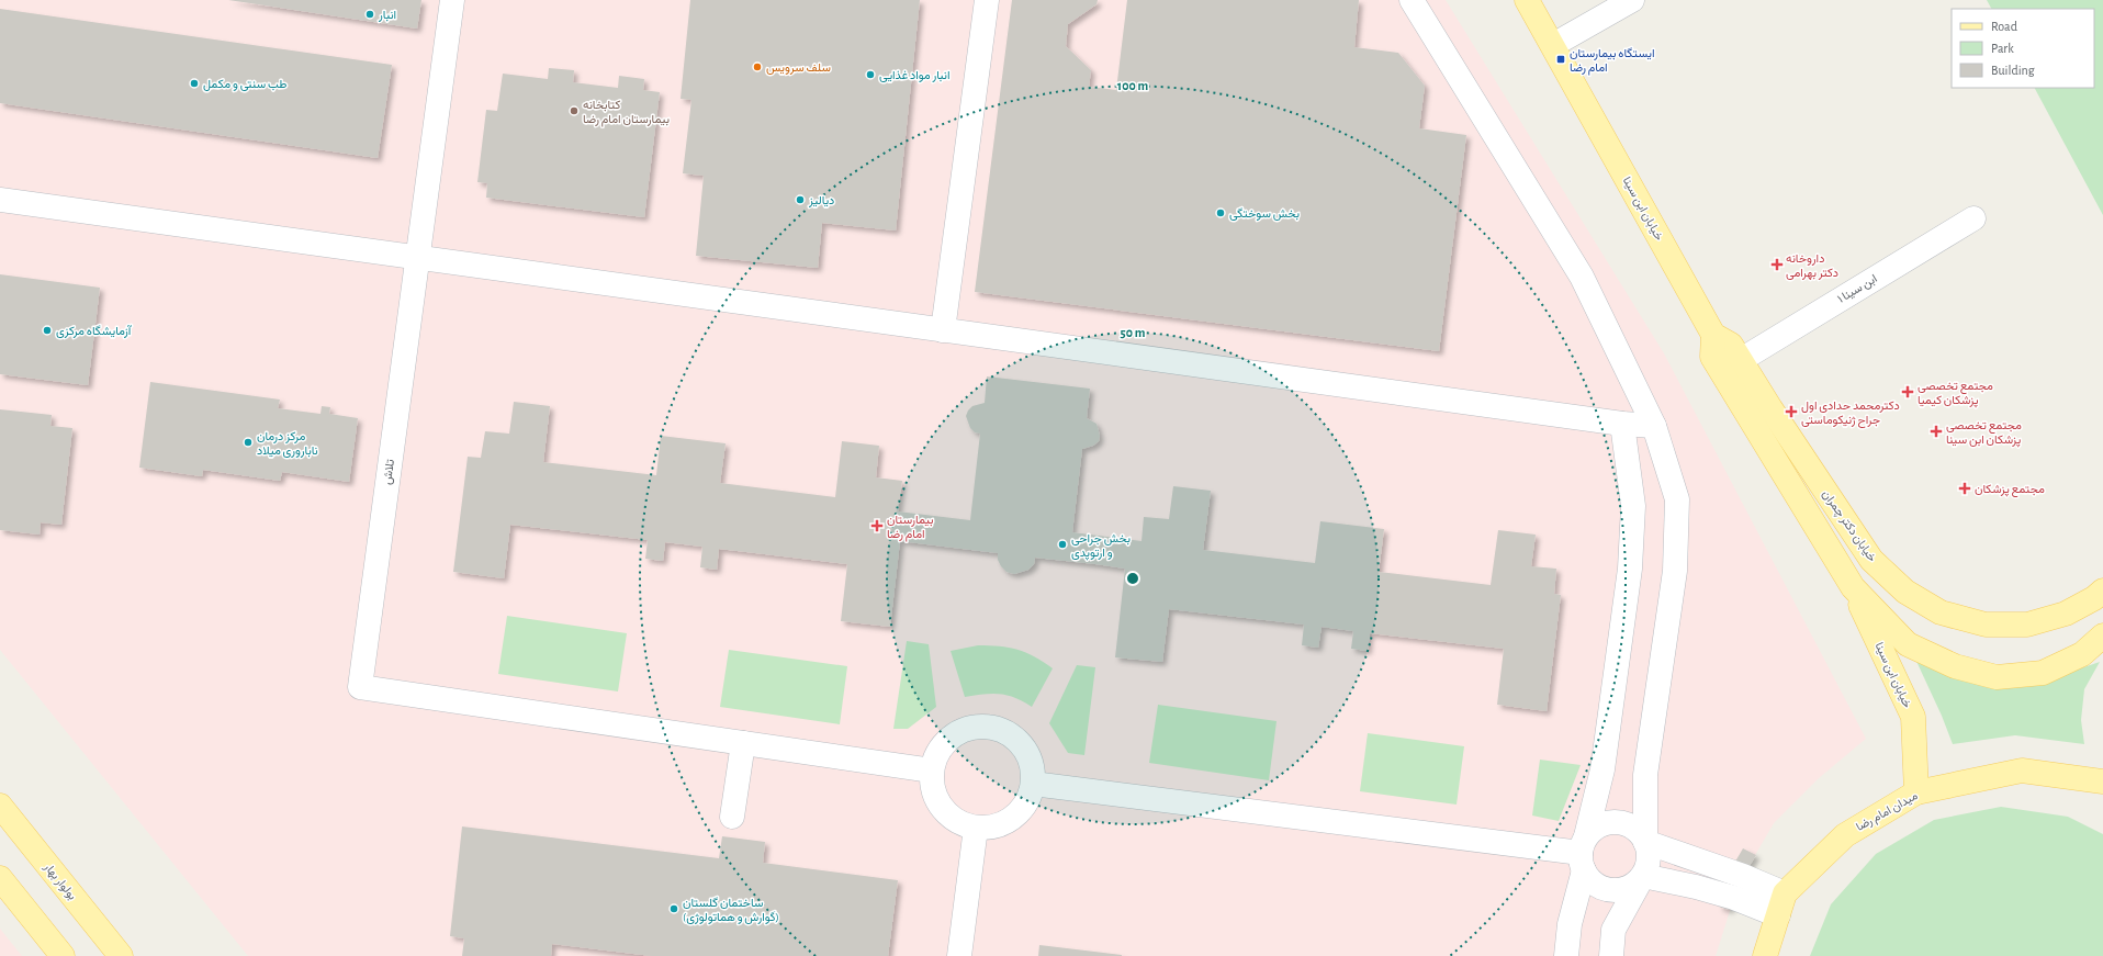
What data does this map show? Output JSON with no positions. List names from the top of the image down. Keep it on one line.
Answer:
{"streets":{"main road":["خیابان ابن سینا","خیابان دکتر چمران","میدان امام رضا","بولوار بهار"],"street":["ابن سینا ۱","تلاش"]},"crossings":[["خیابان ابن سینا","ابن سینا ۱"],["خیابان ابن سینا","خیابان دکتر چمران"],["خیابان ابن سینا","میدان امام رضا"]],"places":{"other":["انبار","سلف سرویس","انبار مواد غذایی","طب سنتی و مکمل","کتابخانه بیمارستان امام رضا","دیالیز","بخش سوختگی","آزمایشگاه مرکزی","مرکز درمان ناباروری میلاد","بخش جراحی و ارتوپدی","ساختمان گلستان (گوارش و هماتولوژی)"],"transit":["ایستگاه بیمارستان امام رضا"],"health":["داروخانه دکتر بهرامی","مجتمع تخصصی پزشکان کیمیا","دکترمحمد حدادی اول جراح ژنیکوماستی","مجتمع تخصصی پزشکان ابن سینا","مجتمع پزشکان","بیمارستان امام رضا"]},"legend":["Road","Park","Building"],"rings":["100 m","50 m"]}
